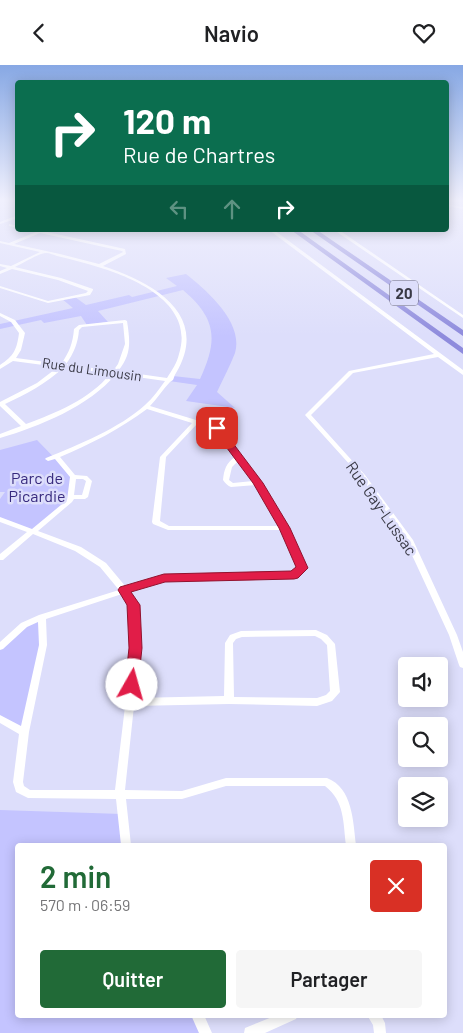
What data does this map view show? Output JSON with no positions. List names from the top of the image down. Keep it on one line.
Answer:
{"streets":{"highway":["20"],"street":["Rue du Limousin","Rue Gay-Lussac"]},"parks":["Parc de Picardie"],"page":{"header":"Navio","turn":["120 m","Rue de Chartres"],"heading":["2 min","570 m · 06:59"],"buttons":["Quitter","Partager"]}}
